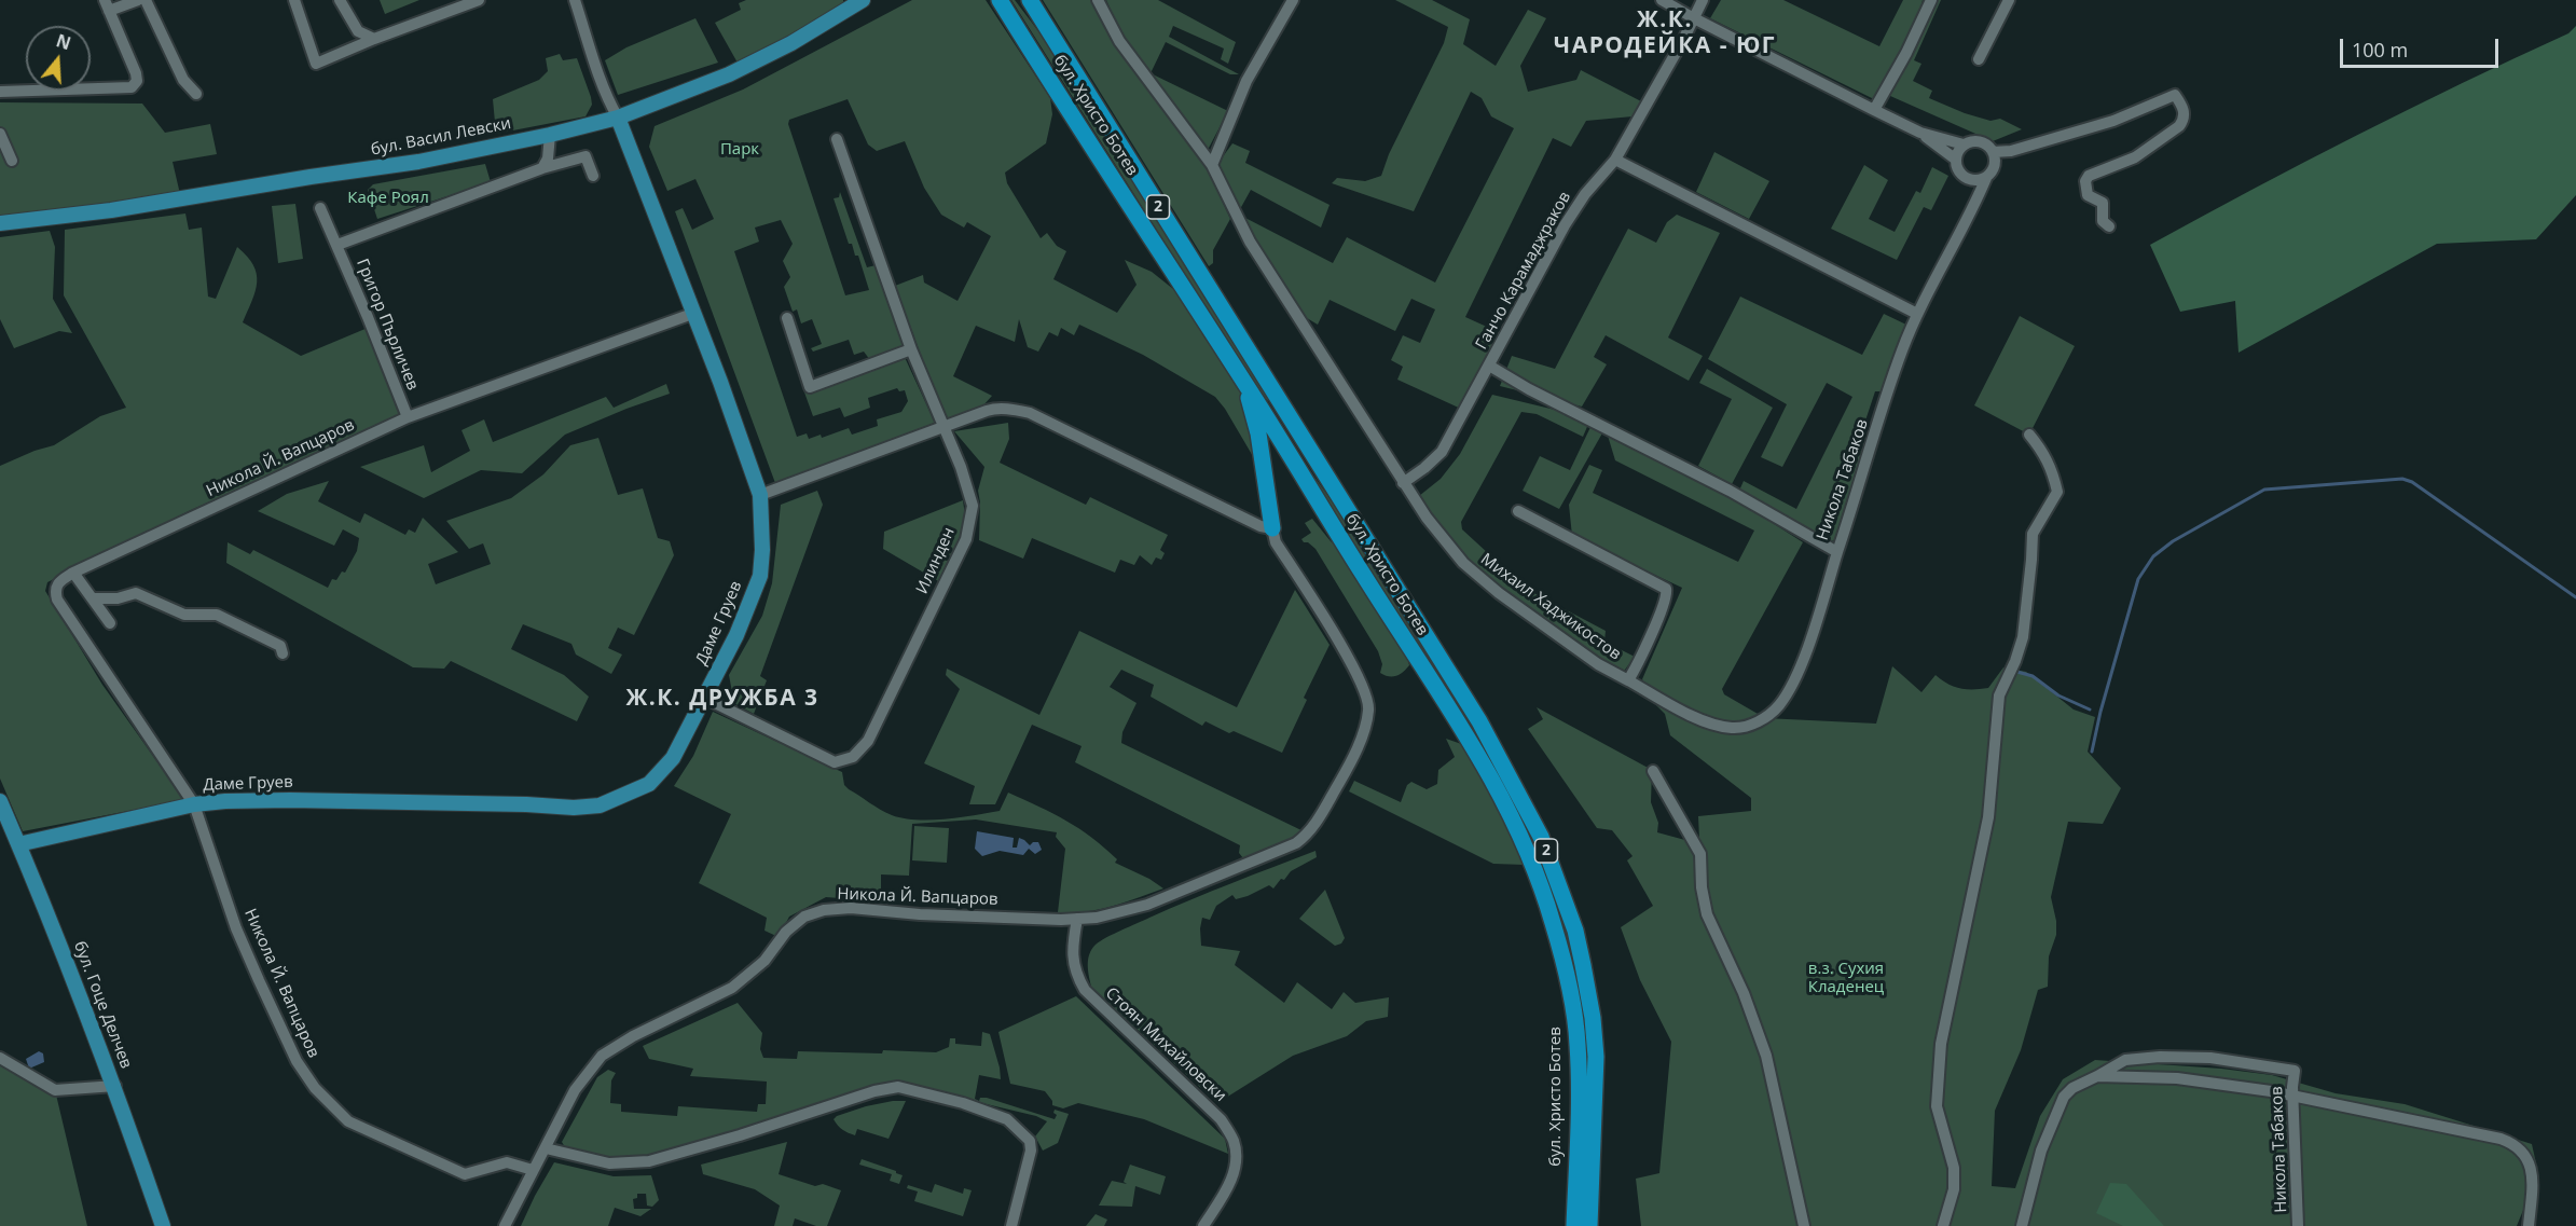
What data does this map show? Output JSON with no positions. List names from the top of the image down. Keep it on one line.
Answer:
{"streets":{"highway":["бул. Христо Ботев","2"],"main road":["бул. Васил Левски","Даме Груев","бул. Гоце Делчев"],"street":["Ганчо Карамаджраков","Григор Пърличев","Никола Й. Вапцаров","Никола Табаков","Илинден","Михаил Хаджикостов","Стоян Михайловски"]},"crossings":[["бул. Васил Левски","Даме Груев"],["Ганчо Карамаджраков","Никола Табаков"],["Ганчо Карамаджраков","Михаил Хаджикостов"],["Григор Пърличев","Никола Й. Вапцаров"],["Никола Й. Вапцаров","Даме Груев"],["Никола Й. Вапцаров","Стоян Михайловски"],["Илинден","Даме Груев"],["Даме Груев","бул. Гоце Делчев"]],"districts":["Ж.К. ЧАРОДЕЙКА - ЮГ","Ж.К. ДРУЖБА 3"],"parks":["Парк","Кафе Роял","в.з. Сухия Кладенец"],"scale_bar":"100 m","north":"top"}
